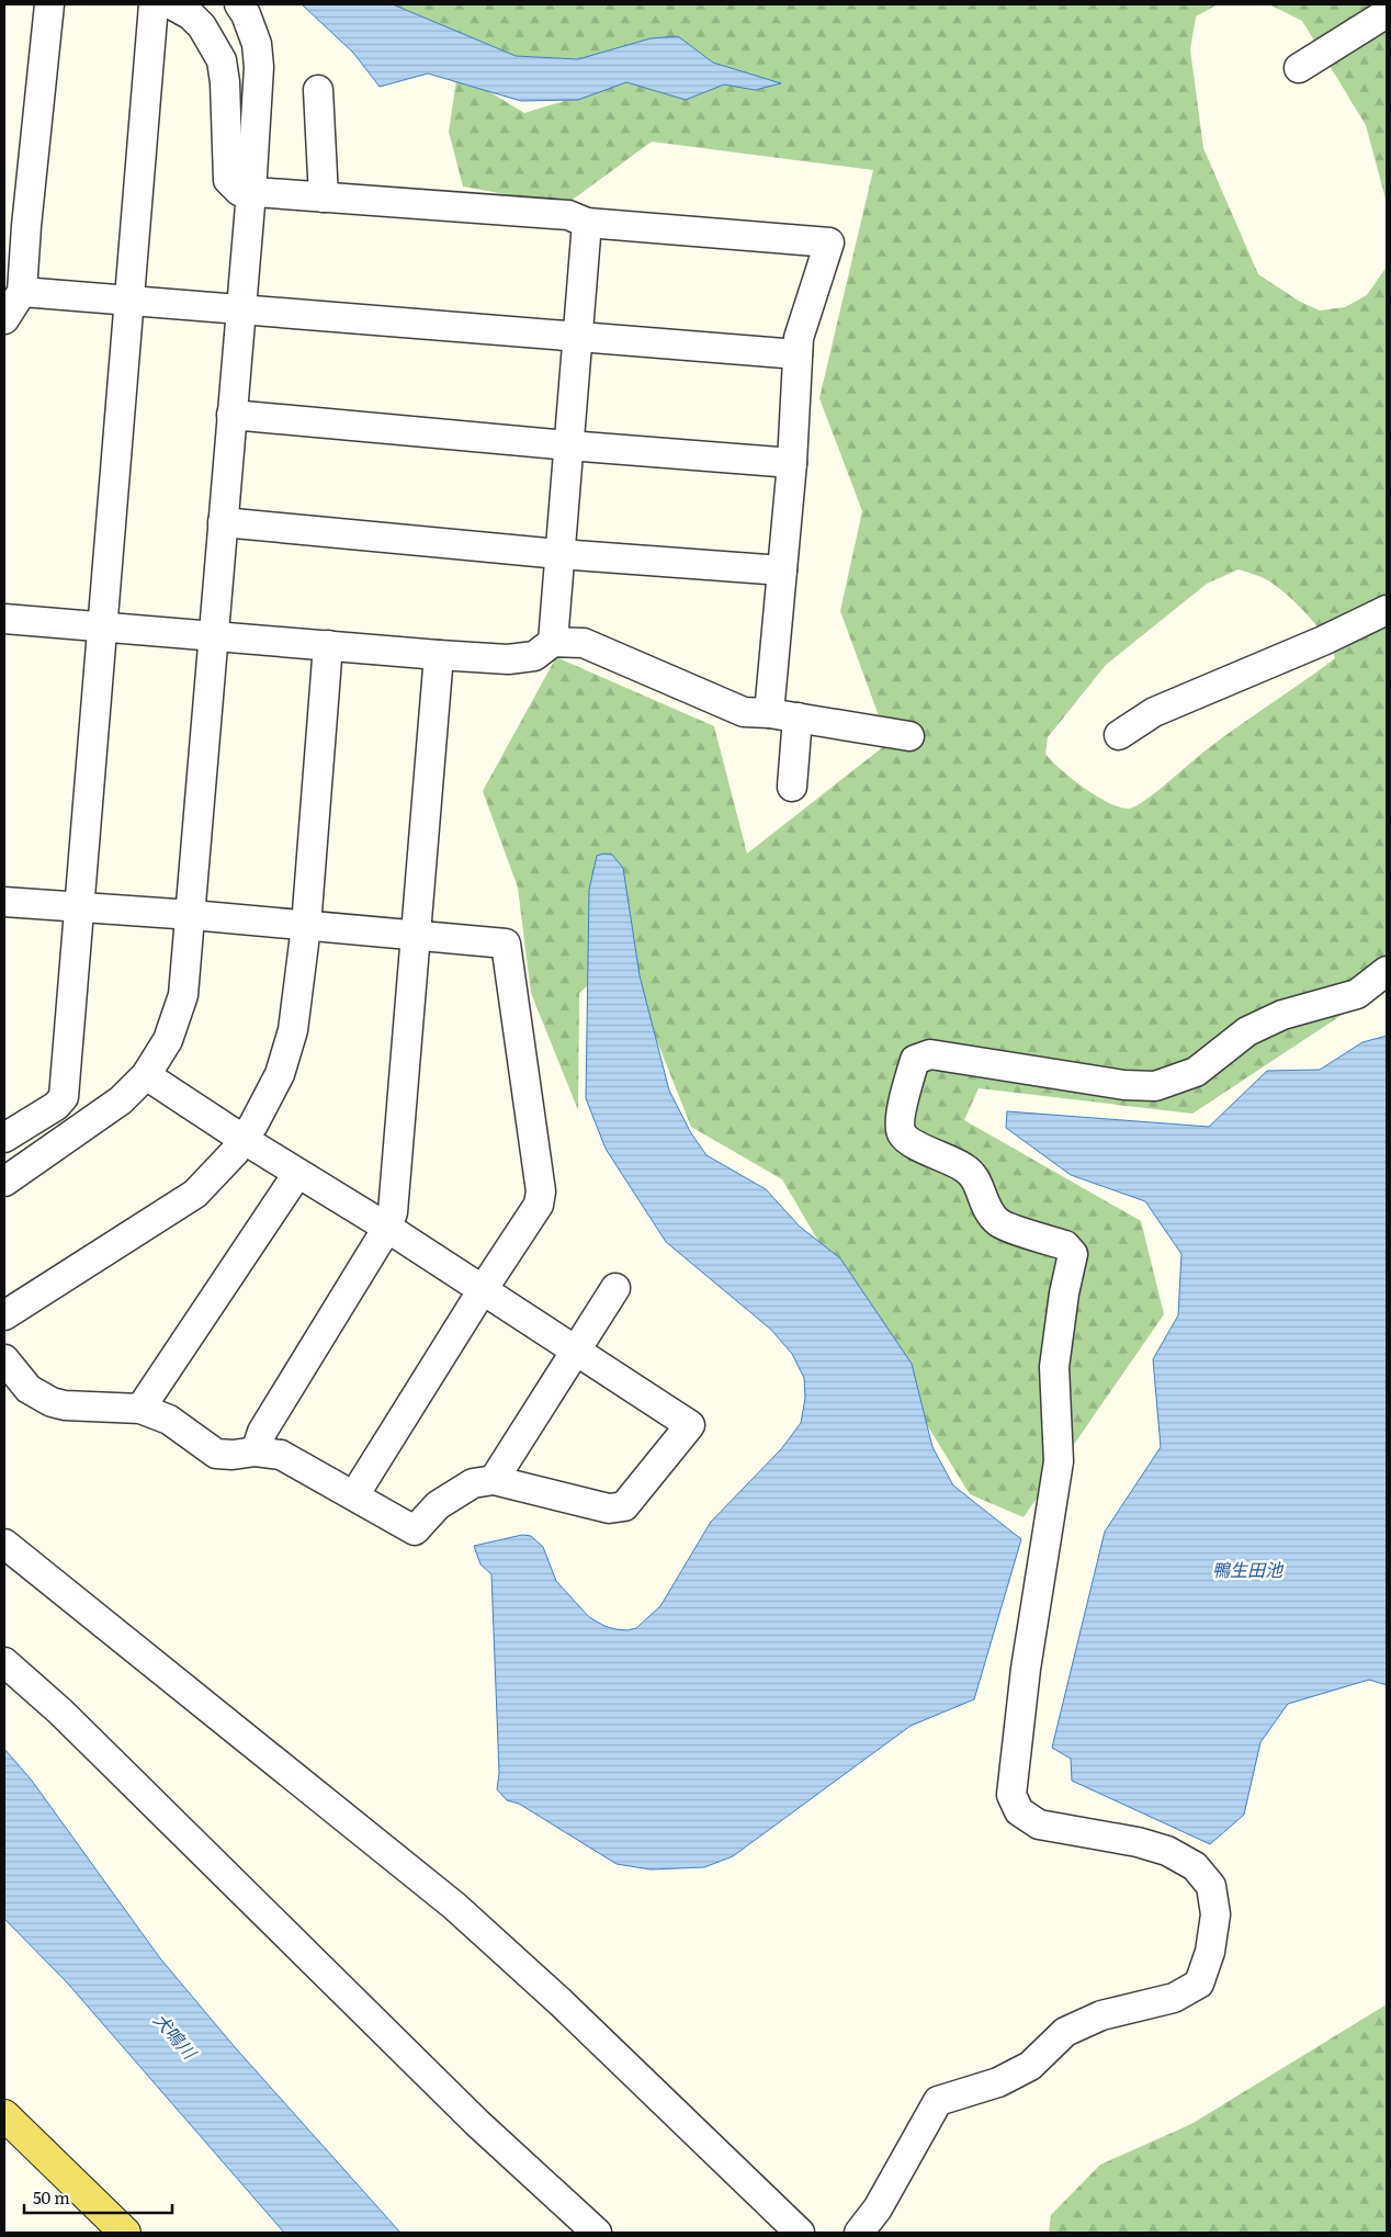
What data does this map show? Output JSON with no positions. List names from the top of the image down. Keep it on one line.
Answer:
{"water":["鴨生田池","犬鳴川"],"scale_bar":"50 m"}
